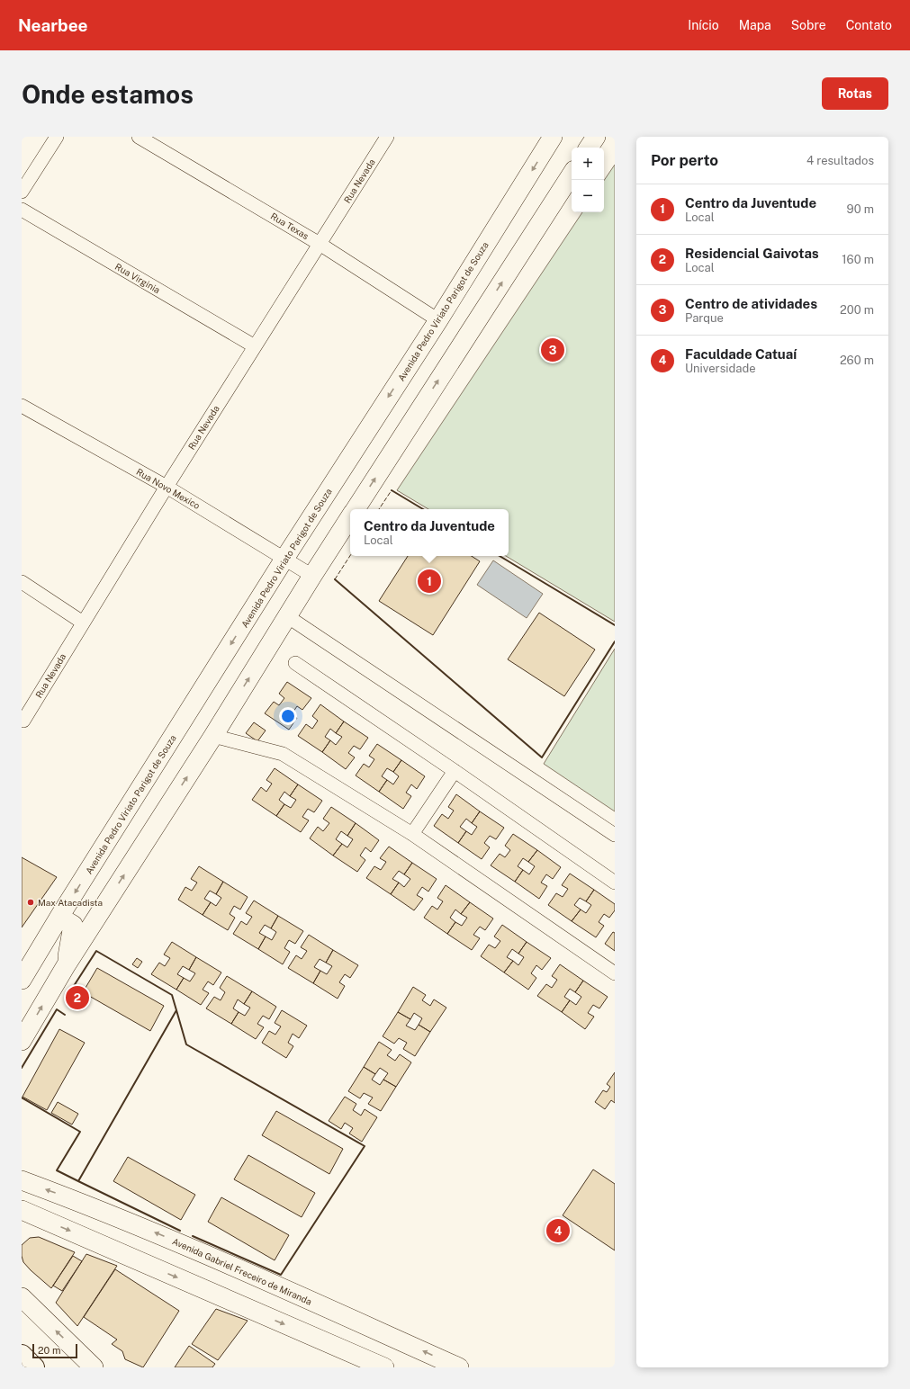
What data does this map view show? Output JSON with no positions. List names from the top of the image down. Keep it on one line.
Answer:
{"streets":{"street":["Rua Nevada","Rua Texas","Rua Virginia","Avenida Pedro Viriato Parigot de Souza","Rua Novo Mexico","Avenida Gabriel Freceiro de Miranda"]},"crossings":[["Rua Nevada","Rua Texas"],["Rua Nevada","Rua Virginia"],["Rua Nevada","Rua Novo Mexico"],["Rua Texas","Avenida Pedro Viriato Parigot de Souza"],["Avenida Pedro Viriato Parigot de Souza","Rua Novo Mexico"]],"places":["Max Atacadista"],"scale_bar":"20 m","page":{"header":"Nearbee","nav":["Início","Mapa","Sobre","Contato"],"buttons":"Rotas","title":"Onde estamos","heading":["Por perto","4 resultados"],"map_buttons":["+","−"],"list":[{"mark":"1","name":"Centro da Juventude","note":"Local","value":"90 m"},{"mark":"2","name":"Residencial Gaivotas","note":"Local","value":"160 m"},{"mark":"3","name":"Centro de atividades","note":"Parque","value":"200 m"},{"mark":"4","name":"Faculdade Catuaí","note":"Universidade","value":"260 m"}],"pins":["3","1","2","4"],"popup":["Centro da Juventude","Local"],"scale":"20 m"}}
